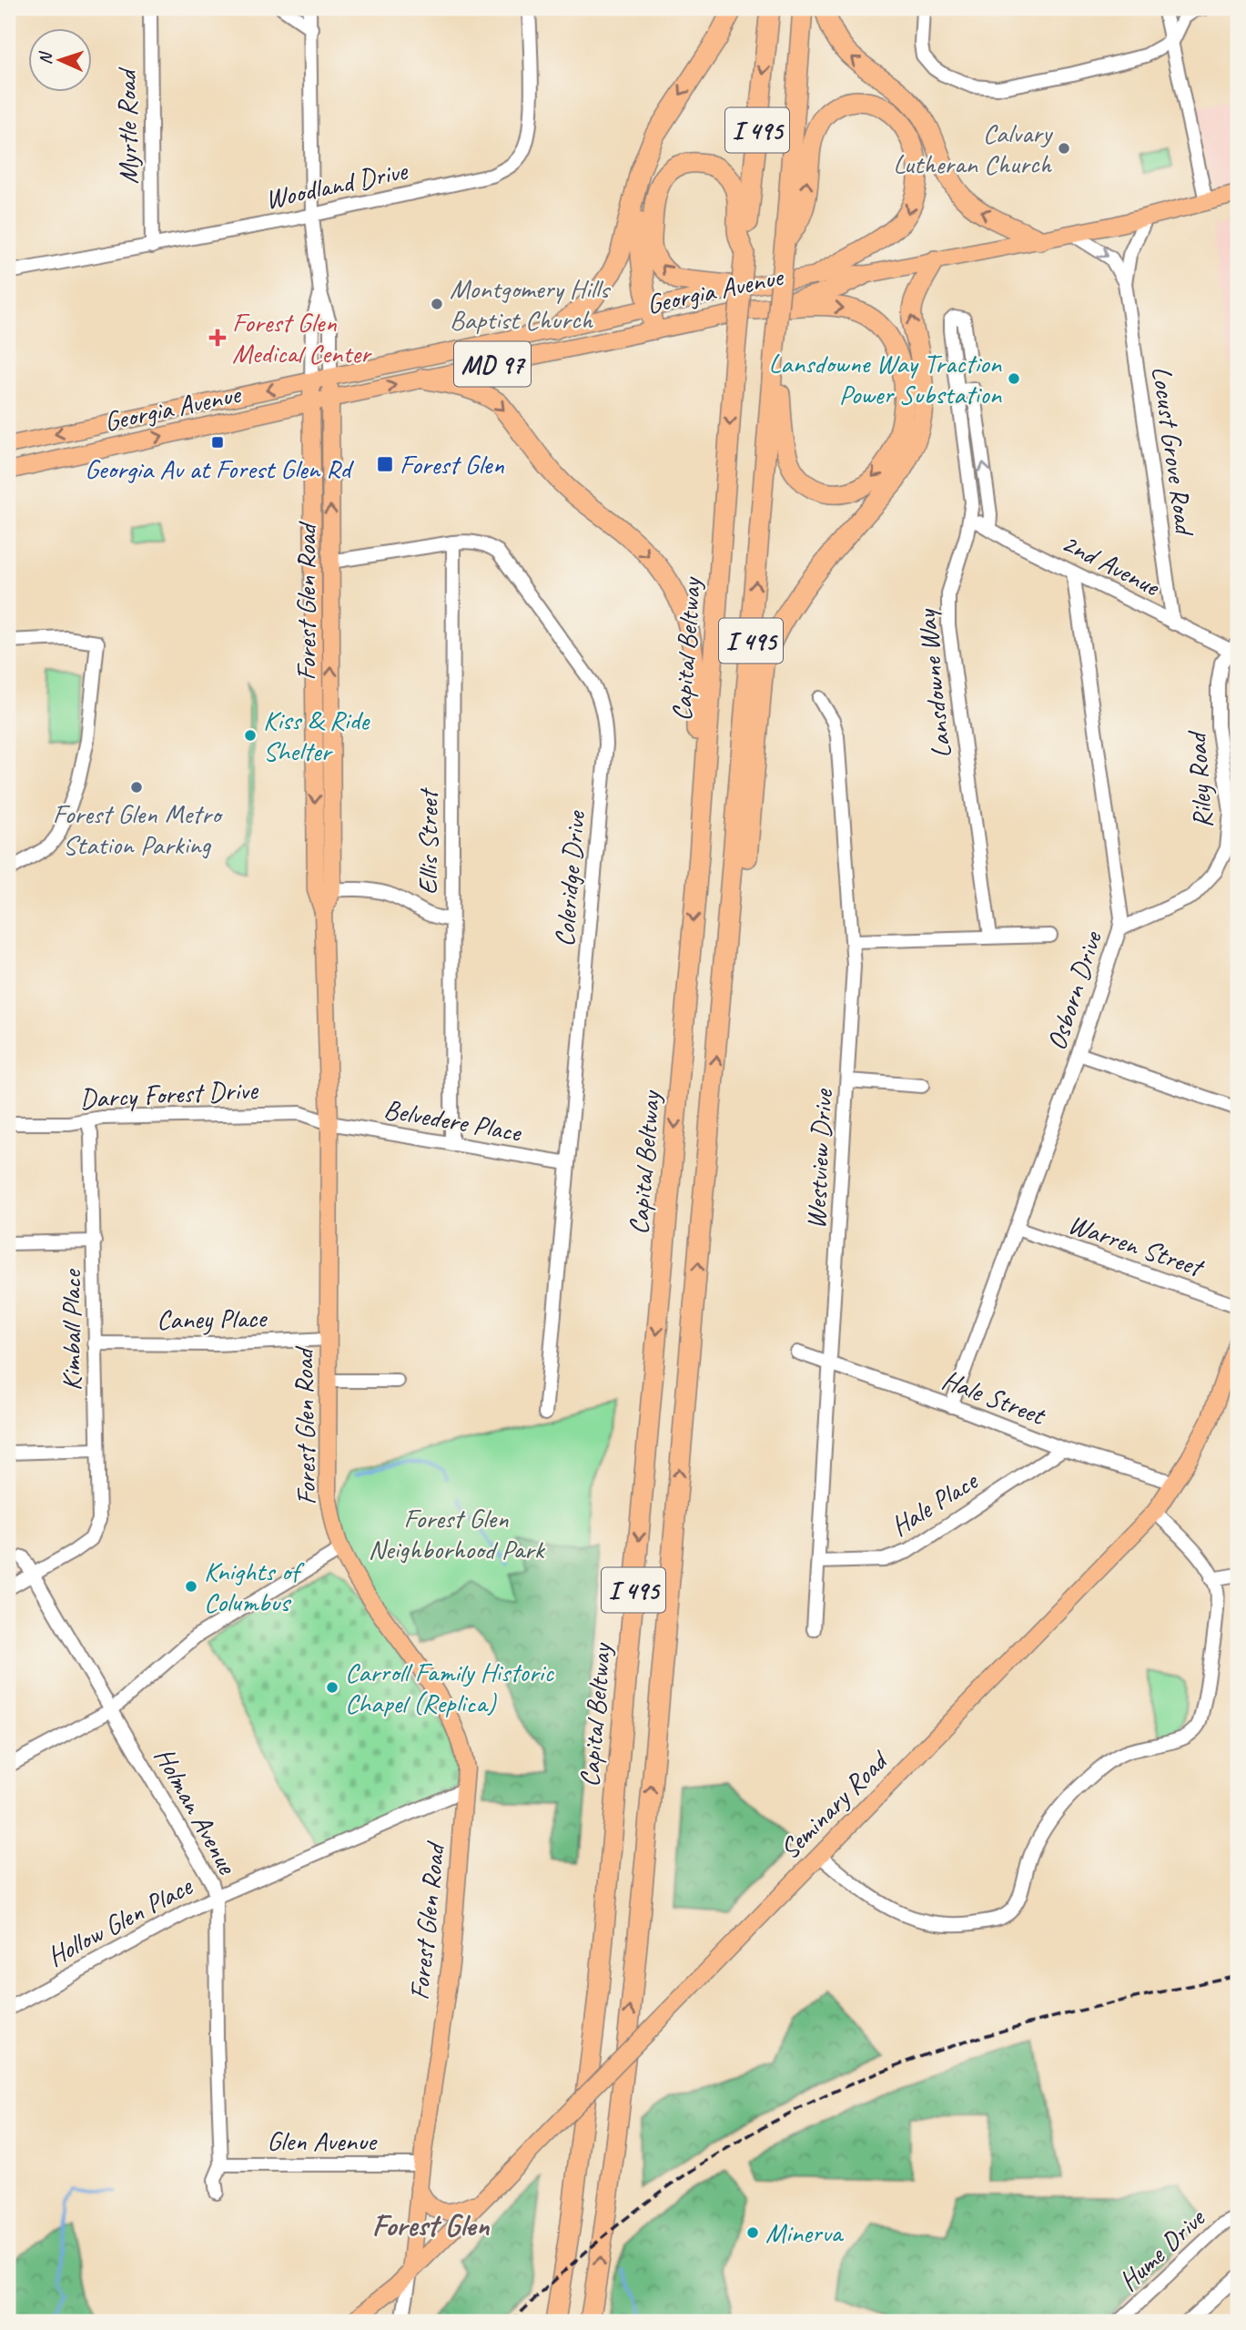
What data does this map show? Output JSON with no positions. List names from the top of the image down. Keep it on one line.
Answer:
{"streets":{"highway":["I 495","Capital Beltway"],"main road":["Georgia Avenue","MD 97","Forest Glen Road","Seminary Road"],"street":["Myrtle Road","Woodland Drive","Locust Grove Road","2nd Avenue","Lansdowne Way","Riley Road","Ellis Street","Coleridge Drive","Osborn Drive","Darcy Forest Drive","Belvedere Place","Westview Drive","Warren Street","Caney Place","Kimball Place","Hale Street","Hale Place","Holman Avenue","Hollow Glen Place","Glen Avenue","Hume Drive"]},"crossings":[["Myrtle Road","Woodland Drive"],["Woodland Drive","Forest Glen Road"],["Georgia Avenue","Locust Grove Road"],["Georgia Avenue","Forest Glen Road"],["Locust Grove Road","2nd Avenue"],["2nd Avenue","Lansdowne Way"],["2nd Avenue","Riley Road"],["2nd Avenue","Osborn Drive"],["Forest Glen Road","Coleridge Drive"],["Forest Glen Road","Darcy Forest Drive"],["Forest Glen Road","Belvedere Place"],["Forest Glen Road","Caney Place"],["Forest Glen Road","Seminary Road"],["Forest Glen Road","Hollow Glen Place"],["Forest Glen Road","Glen Avenue"],["Riley Road","Osborn Drive"],["Ellis Street","Coleridge Drive"],["Ellis Street","Belvedere Place"],["Coleridge Drive","Belvedere Place"],["Osborn Drive","Warren Street"],["Osborn Drive","Hale Street"],["Darcy Forest Drive","Belvedere Place"],["Darcy Forest Drive","Kimball Place"],["Westview Drive","Hale Street"],["Westview Drive","Hale Place"],["Caney Place","Kimball Place"],["Kimball Place","Holman Avenue"],["Hale Street","Hale Place"],["Hale Street","Seminary Road"],["Holman Avenue","Hollow Glen Place"],["Holman Avenue","Glen Avenue"]],"districts":["Forest Glen"],"parks":["Forest Glen Neighborhood Park"],"places":{"other":["Calvary Lutheran Church","Montgomery Hills Baptist Church","Lansdowne Way Traction Power Substation","Kiss & Ride Shelter","Forest Glen Metro Station Parking","Knights of Columbus","Carroll Family Historic Chapel (Replica)","Minerva"],"health":["Forest Glen Medical Center"],"transit":["Georgia Av at Forest Glen Rd","Forest Glen"]},"north":"left"}
